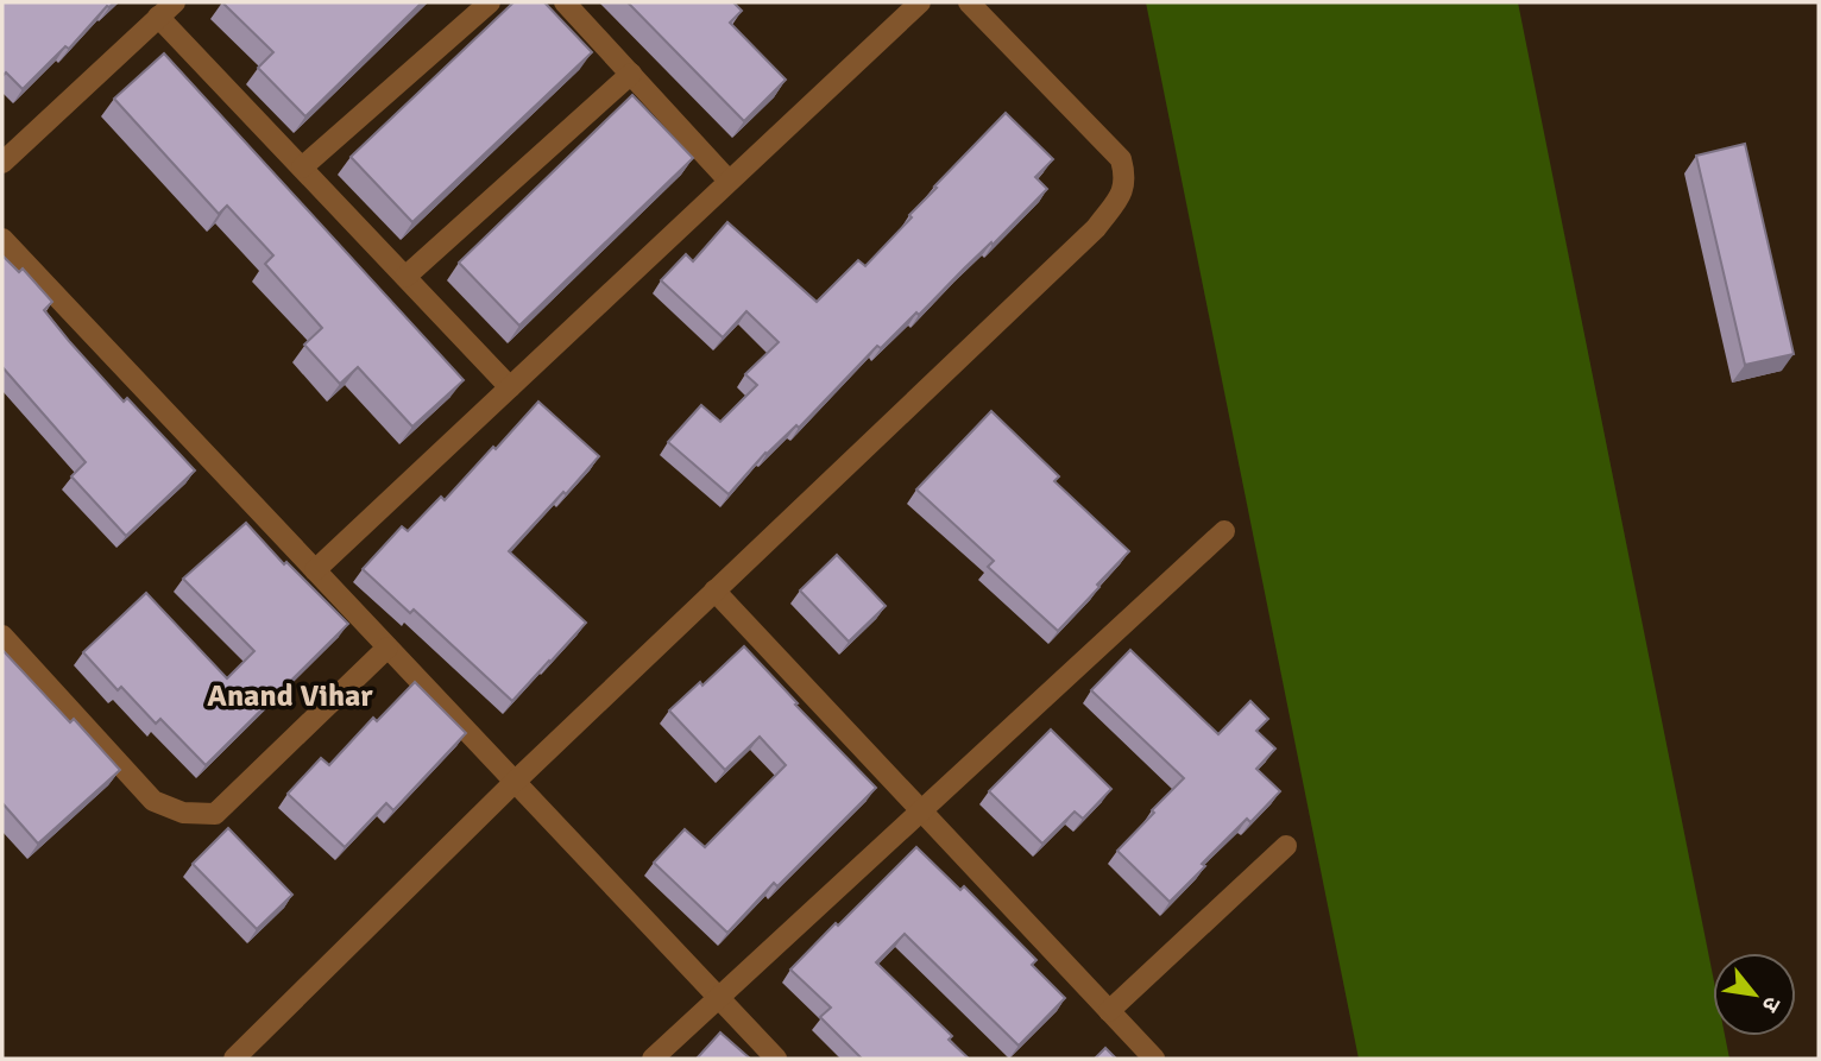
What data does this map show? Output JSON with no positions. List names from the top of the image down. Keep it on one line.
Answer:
{"districts":["Anand Vihar"],"north":"bottom right"}
